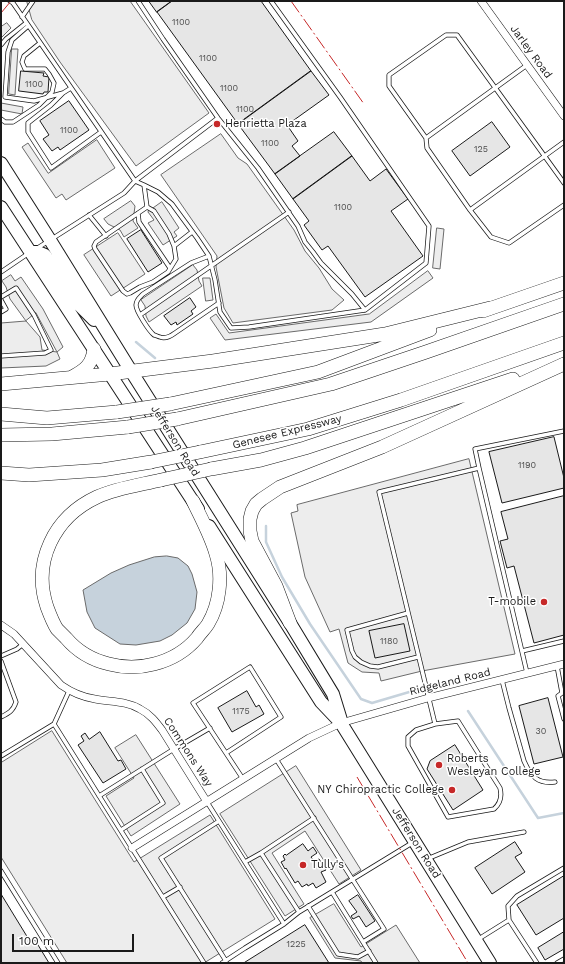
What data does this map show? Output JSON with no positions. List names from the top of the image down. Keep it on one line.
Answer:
{"streets":{"highway":["Genesee Expressway"],"main road":["Jefferson Road"],"street":["Jarley Road","Ridgeland Road","Commons Way"]},"crossings":[["Jefferson Road","Ridgeland Road"],["Jefferson Road","Commons Way"],["Ridgeland Road","Commons Way"]],"places":["Henrietta Plaza","T-mobile","Roberts Wesleyan College","NY Chiropractic College","Tully's"],"house_numbers":["1100","1100","1100","1100","1100","1100","1100","125","1100","1190","1180","1175","30","1225"],"scale_bar":"100 m"}
